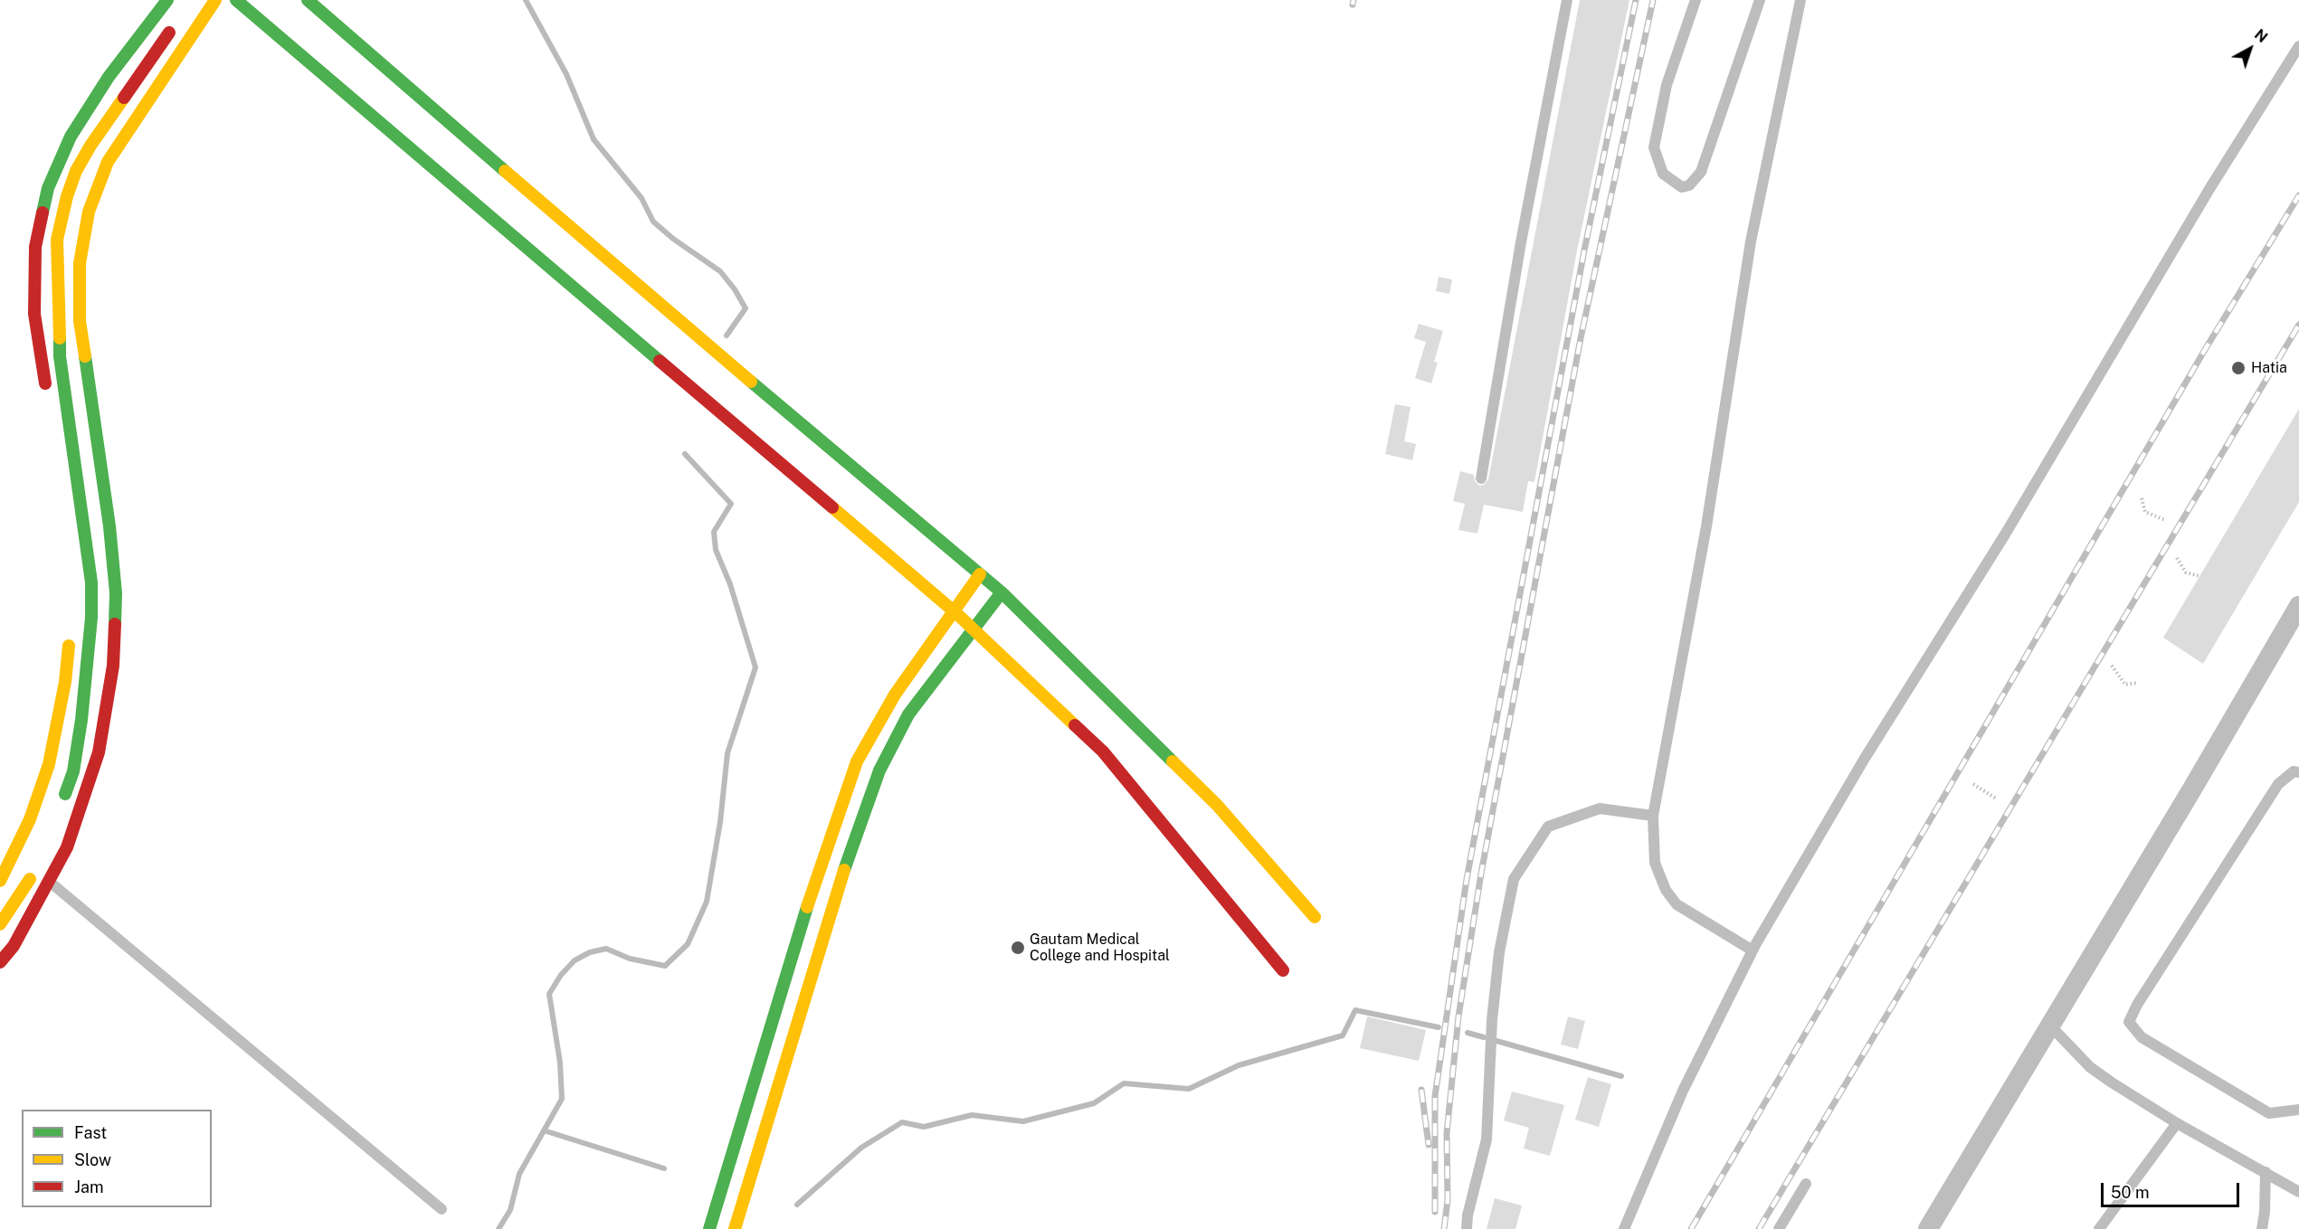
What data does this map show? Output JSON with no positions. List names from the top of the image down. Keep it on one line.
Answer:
{"places":["Hatia","Gautam Medical College and Hospital"],"legend":["Fast","Slow","Jam"],"scale_bar":"50 m","north":"top right"}
